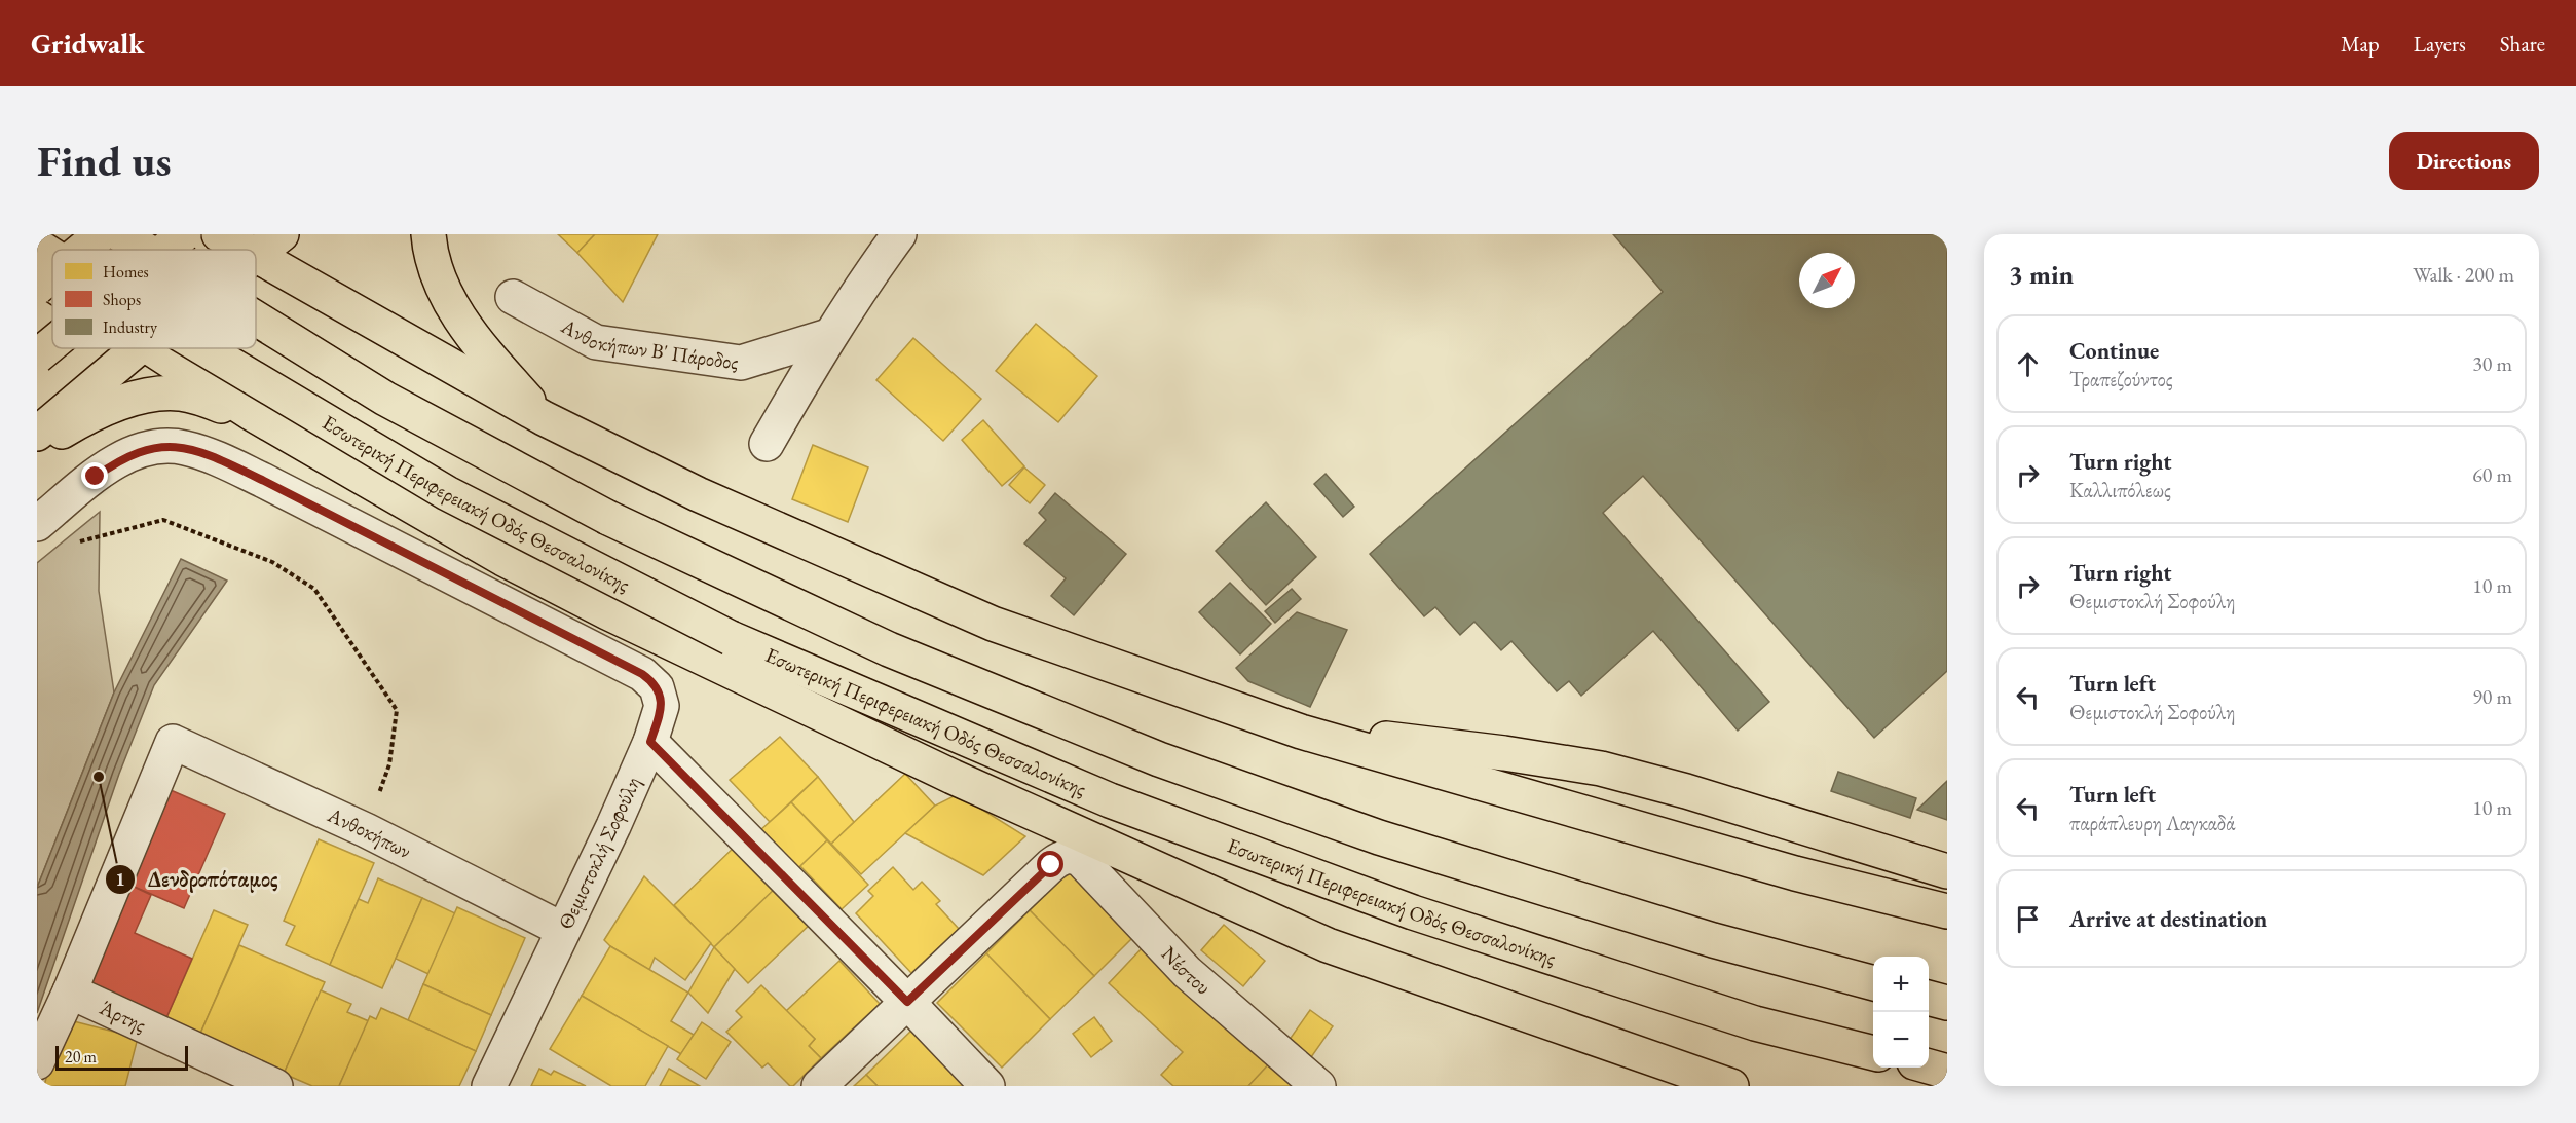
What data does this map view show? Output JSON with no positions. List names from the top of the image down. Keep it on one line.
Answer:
{"streets":{"highway":["Εσωτερική Περιφερειακή Οδός Θεσσαλονίκης"],"street":["Ανθοκήπων Β' Πάροδος","Ανθοκήπων","Θεμιστοκλή Σοφούλη","Νέστου","Άρτης"]},"crossings":[["Ανθοκήπων","Θεμιστοκλή Σοφούλη"],["Ανθοκήπων","Άρτης"]],"places":["Δενδροπόταμος"],"legend":["Homes","Shops","Industry"],"scale_bar":"20 m","north":"top right","page":{"header":"Gridwalk","nav":["Map","Layers","Share"],"buttons":"Directions","title":"Find us","heading":["3 min","Walk · 200 m"],"list":[["Continue","Τραπεζούντος","30 m"],["Turn right","Καλλιπόλεως","60 m"],["Turn right","Θεμιστοκλή Σοφούλη","10 m"],["Turn left","Θεμιστοκλή Σοφούλη","90 m"],["Turn left","παράπλευρη Λαγκαδά","10 m"],"Arrive at destination"],"map_buttons":["+","−"],"scale":"20 m"}}
